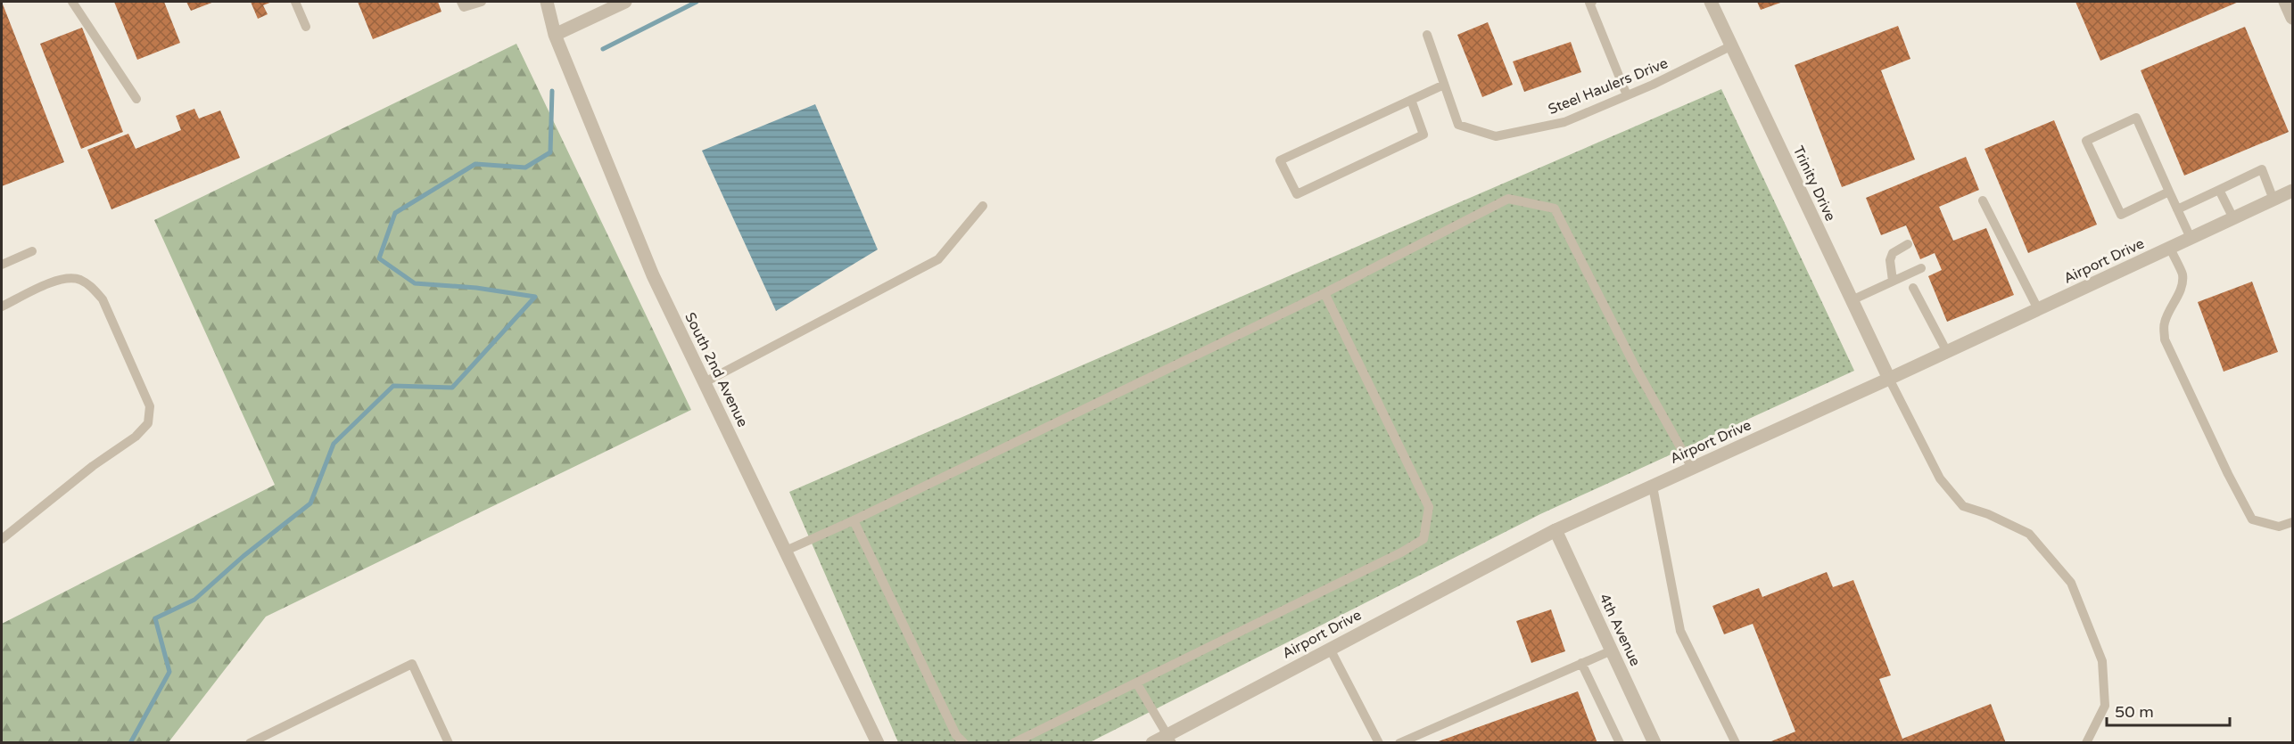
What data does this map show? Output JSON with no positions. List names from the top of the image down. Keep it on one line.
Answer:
{"streets":{"street":["Trinity Drive","Airport Drive","South 2nd Avenue","4th Avenue"],"lane":["Steel Haulers Drive"]},"crossings":[["Steel Haulers Drive","Trinity Drive"],["Trinity Drive","Airport Drive"],["Airport Drive","4th Avenue"]],"scale_bar":"50 m"}
